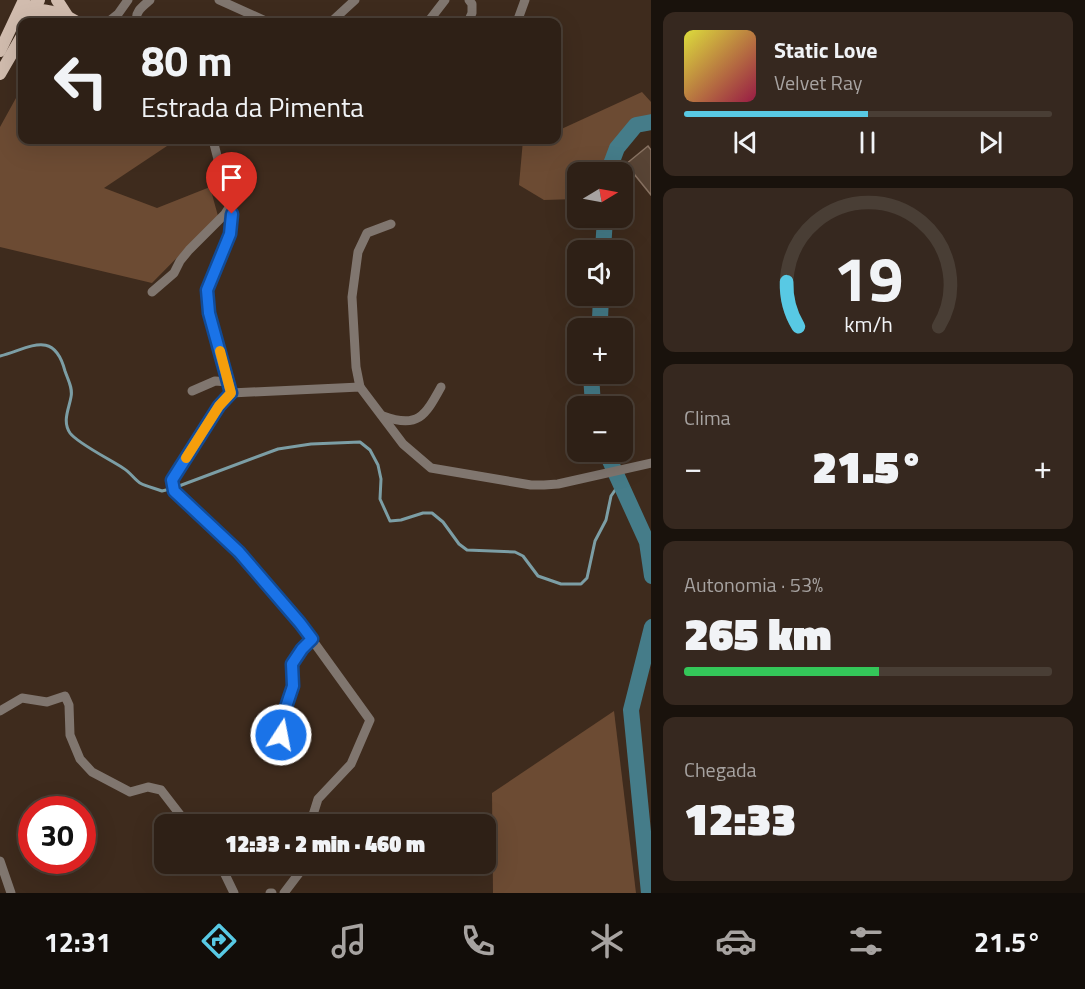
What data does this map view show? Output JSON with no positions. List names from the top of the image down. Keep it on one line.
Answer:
{"north":"right","page":{"turn":["80 m","Estrada da Pimenta"],"song":["Static Love","Velvet Ray"],"map_buttons":["+","−"],"tile":["Clima",["Autonomia · 53%","265 km"],["Chegada","12:33"]],"heat":["−","21.5°","+"],"limit":"30","trip":"12:33 · 2 min · 460 m","tabs":["12:31","21.5°"],"gauge":["19","km/h"]}}
